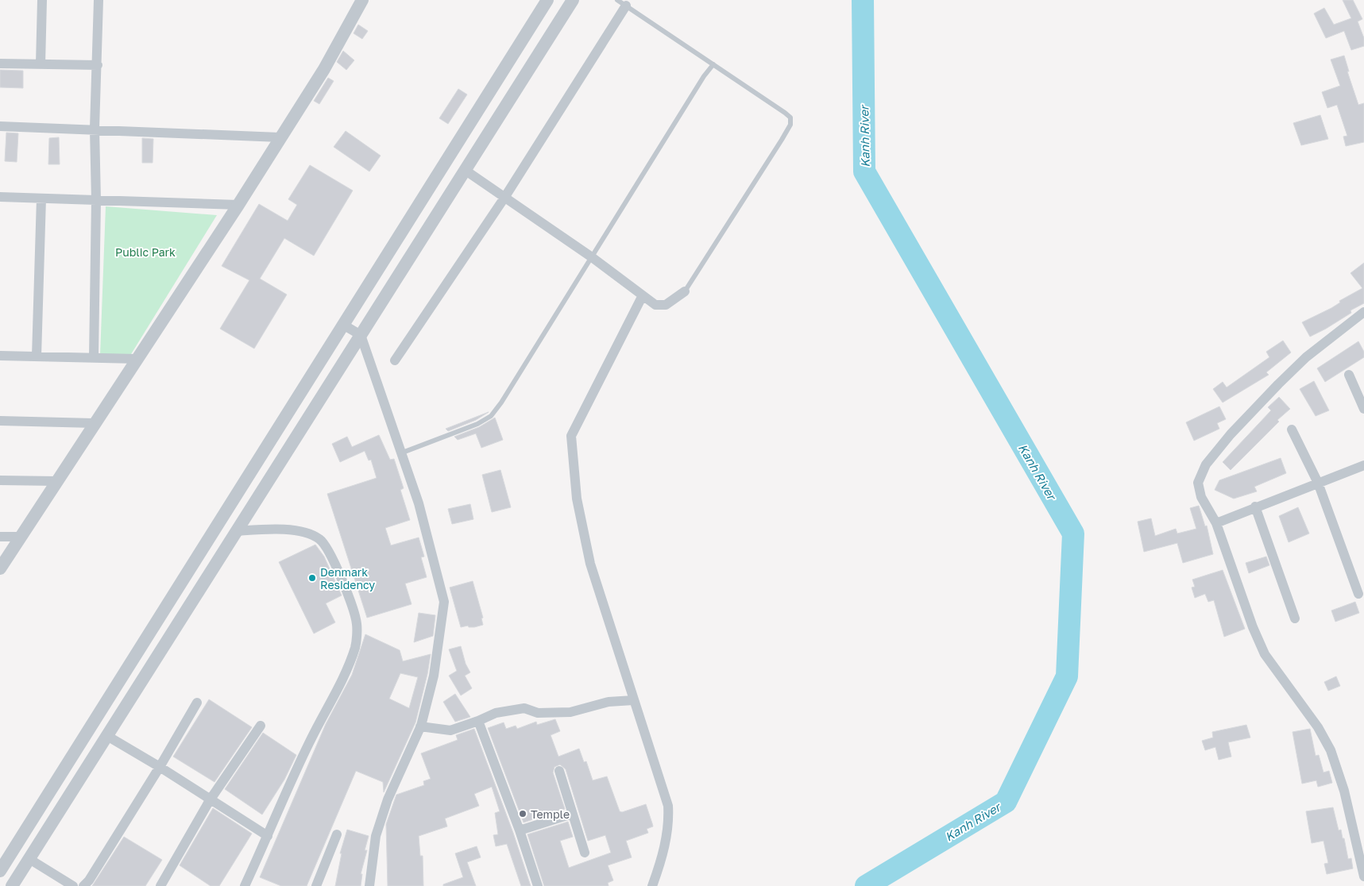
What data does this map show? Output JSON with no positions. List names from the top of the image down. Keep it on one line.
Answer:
{"water":["Kanh River"],"parks":["Public Park"],"places":["Denmark Residency","Temple"]}
